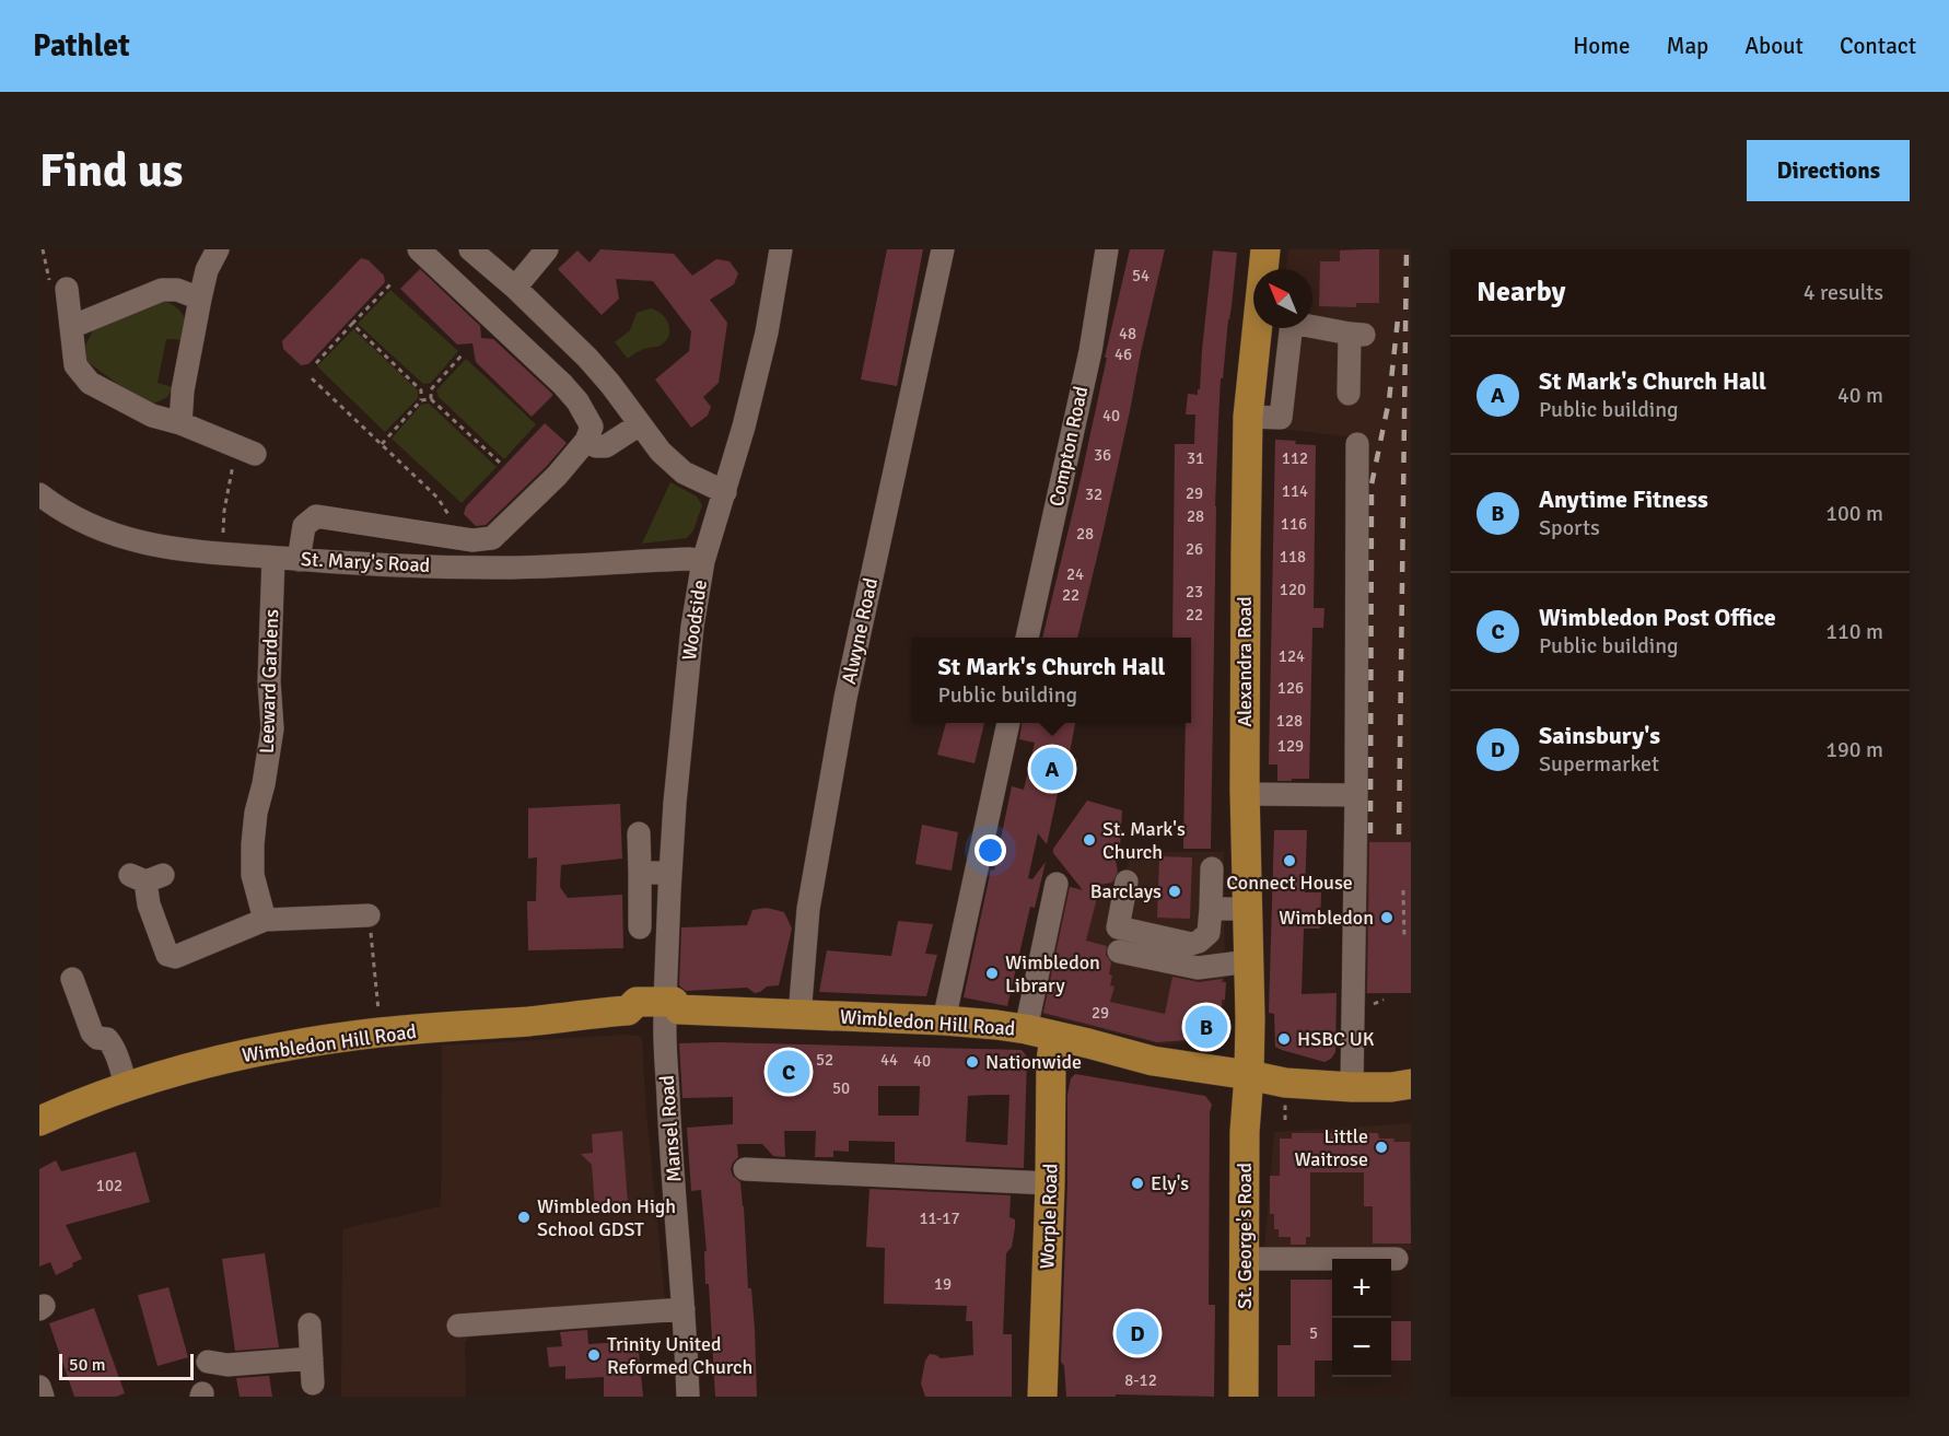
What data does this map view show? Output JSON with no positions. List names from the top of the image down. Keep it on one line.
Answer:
{"streets":{"main road":["Alexandra Road","Wimbledon Hill Road","Worple Road","St. George's Road"],"street":["Compton Road","St. Mary's Road","Woodside","Alwyne Road","Leeward Gardens","Mansel Road"]},"crossings":[["St. Mary's Road","Woodside"],["St. Mary's Road","Leeward Gardens"],["Woodside","Wimbledon Hill Road"],["Woodside","Mansel Road"],["Alwyne Road","Wimbledon Hill Road"],["Alexandra Road","Wimbledon Hill Road"],["Alexandra Road","St. George's Road"],["Wimbledon Hill Road","Mansel Road"],["Wimbledon Hill Road","Worple Road"],["Wimbledon Hill Road","St. George's Road"]],"places":["St. Mark's Church","Connect House","Barclays","Wimbledon","Wimbledon Library","HSBC UK","Nationwide","Little Waitrose","Ely's","Wimbledon High School GDST","Trinity United Reformed Church"],"house_numbers":["54","48","46","40","36","31","112","114","29","32","28","116","28","26","118","24","120","23","22","22","124","126","128","129","29","52","44","40","50","102","11-17","19","5","8-12"],"scale_bar":"50 m","north":"top left","page":{"header":"Pathlet","nav":["Home","Map","About","Contact"],"buttons":"Directions","title":"Find us","heading":["Nearby","4 results"],"list":[{"mark":"A","name":"St Mark's Church Hall","note":"Public building","value":"40 m"},{"mark":"B","name":"Anytime Fitness","note":"Sports","value":"100 m"},{"mark":"C","name":"Wimbledon Post Office","note":"Public building","value":"110 m"},{"mark":"D","name":"Sainsbury's","note":"Supermarket","value":"190 m"}],"popup":["St Mark's Church Hall","Public building"],"pins":["A","B","C","D"],"map_buttons":["+","−"],"scale":"50 m"}}
